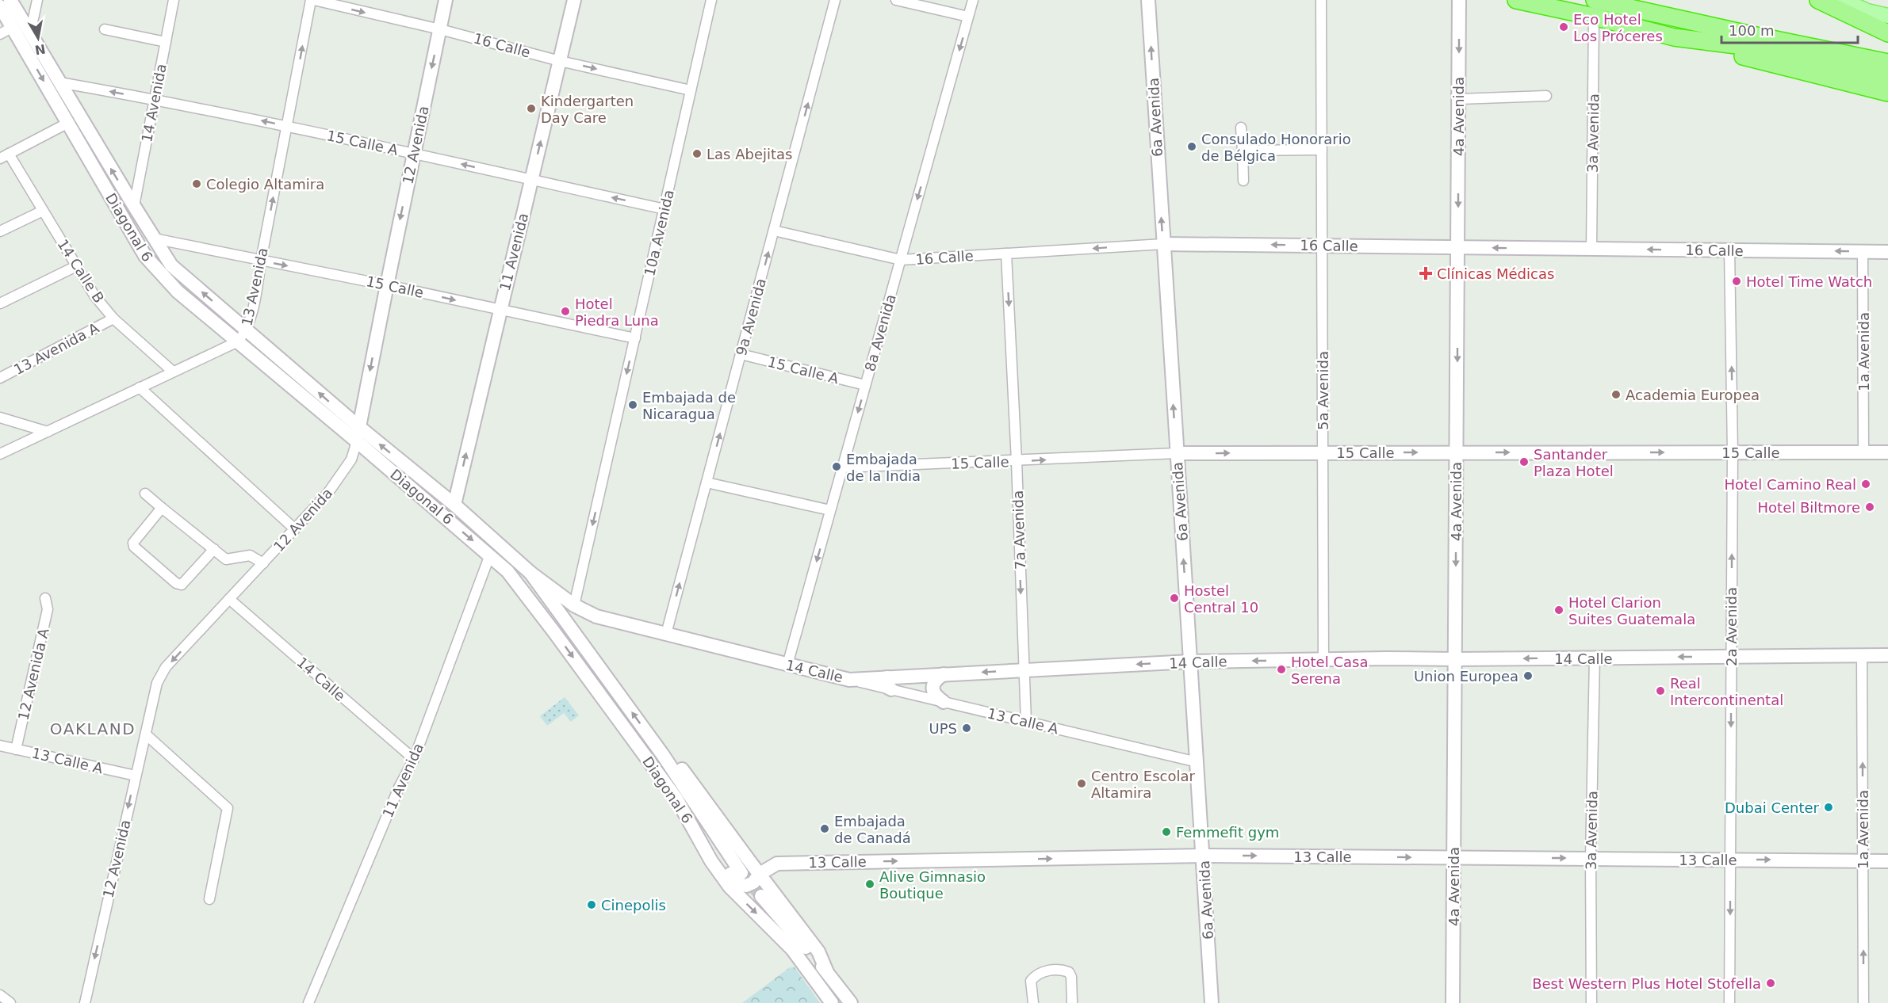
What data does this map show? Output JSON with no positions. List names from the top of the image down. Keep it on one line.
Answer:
{"streets":{"street":["16 Calle","14 Avenida","4a Avenida","6a Avenida","3a Avenida","15 Calle A","12 Avenida","Diagonal 6","10a Avenida","11 Avenida","14 Calle B","13 Avenida","15 Calle","9a Avenida","8a Avenida","13 Avenida A","1a Avenida","5a Avenida","7a Avenida","2a Avenida","14 Calle","12 Avenida A","13 Calle A","13 Calle"]},"crossings":[["16 Calle","4a Avenida"],["16 Calle","6a Avenida"],["16 Calle","3a Avenida"],["16 Calle","12 Avenida"],["16 Calle","10a Avenida"],["16 Calle","11 Avenida"],["16 Calle","13 Avenida"],["16 Calle","9a Avenida"],["16 Calle","8a Avenida"],["16 Calle","1a Avenida"],["16 Calle","5a Avenida"],["16 Calle","7a Avenida"],["16 Calle","2a Avenida"],["14 Avenida","15 Calle A"],["14 Avenida","Diagonal 6"],["4a Avenida","15 Calle"],["4a Avenida","14 Calle"],["4a Avenida","13 Calle"],["6a Avenida","15 Calle"],["6a Avenida","14 Calle"],["6a Avenida","13 Calle A"],["6a Avenida","13 Calle"],["3a Avenida","14 Calle"],["3a Avenida","13 Calle"],["15 Calle A","12 Avenida"],["15 Calle A","Diagonal 6"],["15 Calle A","10a Avenida"],["15 Calle A","11 Avenida"],["15 Calle A","13 Avenida"],["15 Calle A","9a Avenida"],["15 Calle A","8a Avenida"],["12 Avenida","Diagonal 6"],["12 Avenida","15 Calle"],["12 Avenida","14 Calle"],["12 Avenida","13 Calle A"],["Diagonal 6","11 Avenida"],["Diagonal 6","13 Avenida"],["Diagonal 6","15 Calle"],["Diagonal 6","14 Calle"],["Diagonal 6","13 Calle"],["10a Avenida","15 Calle"],["10a Avenida","14 Calle"],["11 Avenida","15 Calle"],["11 Avenida","14 Calle"],["14 Calle B","13 Avenida"],["14 Calle B","13 Avenida A"],["13 Avenida","15 Calle"],["15 Calle","8a Avenida"],["15 Calle","1a Avenida"],["15 Calle","5a Avenida"],["15 Calle","7a Avenida"],["15 Calle","2a Avenida"],["9a Avenida","14 Calle"],["8a Avenida","14 Calle"],["1a Avenida","14 Calle"],["1a Avenida","13 Calle"],["5a Avenida","14 Calle"],["7a Avenida","14 Calle"],["7a Avenida","13 Calle A"],["2a Avenida","14 Calle"],["2a Avenida","13 Calle"],["14 Calle","13 Calle A"],["12 Avenida A","13 Calle A"]],"one_way":["4a Avenida","6a Avenida","15 Calle A","12 Avenida","10a Avenida","13 Avenida","15 Calle","9a Avenida","8a Avenida","1a Avenida","7a Avenida","14 Calle","13 Calle"],"districts":["OAKLAND"],"places":{"other":["Eco Hotel Los Próceres","Kindergarten Day Care","Consulado Honorario de Bélgica","Las Abejitas","Colegio Altamira","Hotel Time Watch","Hotel Piedra Luna","Academia Europea","Embajada de Nicaragua","Santander Plaza Hotel","Embajada de la India","Hotel Camino Real","Hotel Biltmore","Hostel Central 10","Hotel Clarion Suites Guatemala","Hotel Casa Serena","Union Europea","Real Intercontinental","UPS","Centro Escolar Altamira","Dubai Center","Embajada de Canadá","Femmefit gym","Alive Gimnasio Boutique","Cinepolis","Best Western Plus Hotel Stofella"],"health":["Clínicas Médicas"]},"scale_bar":"100 m","north":"bottom"}
